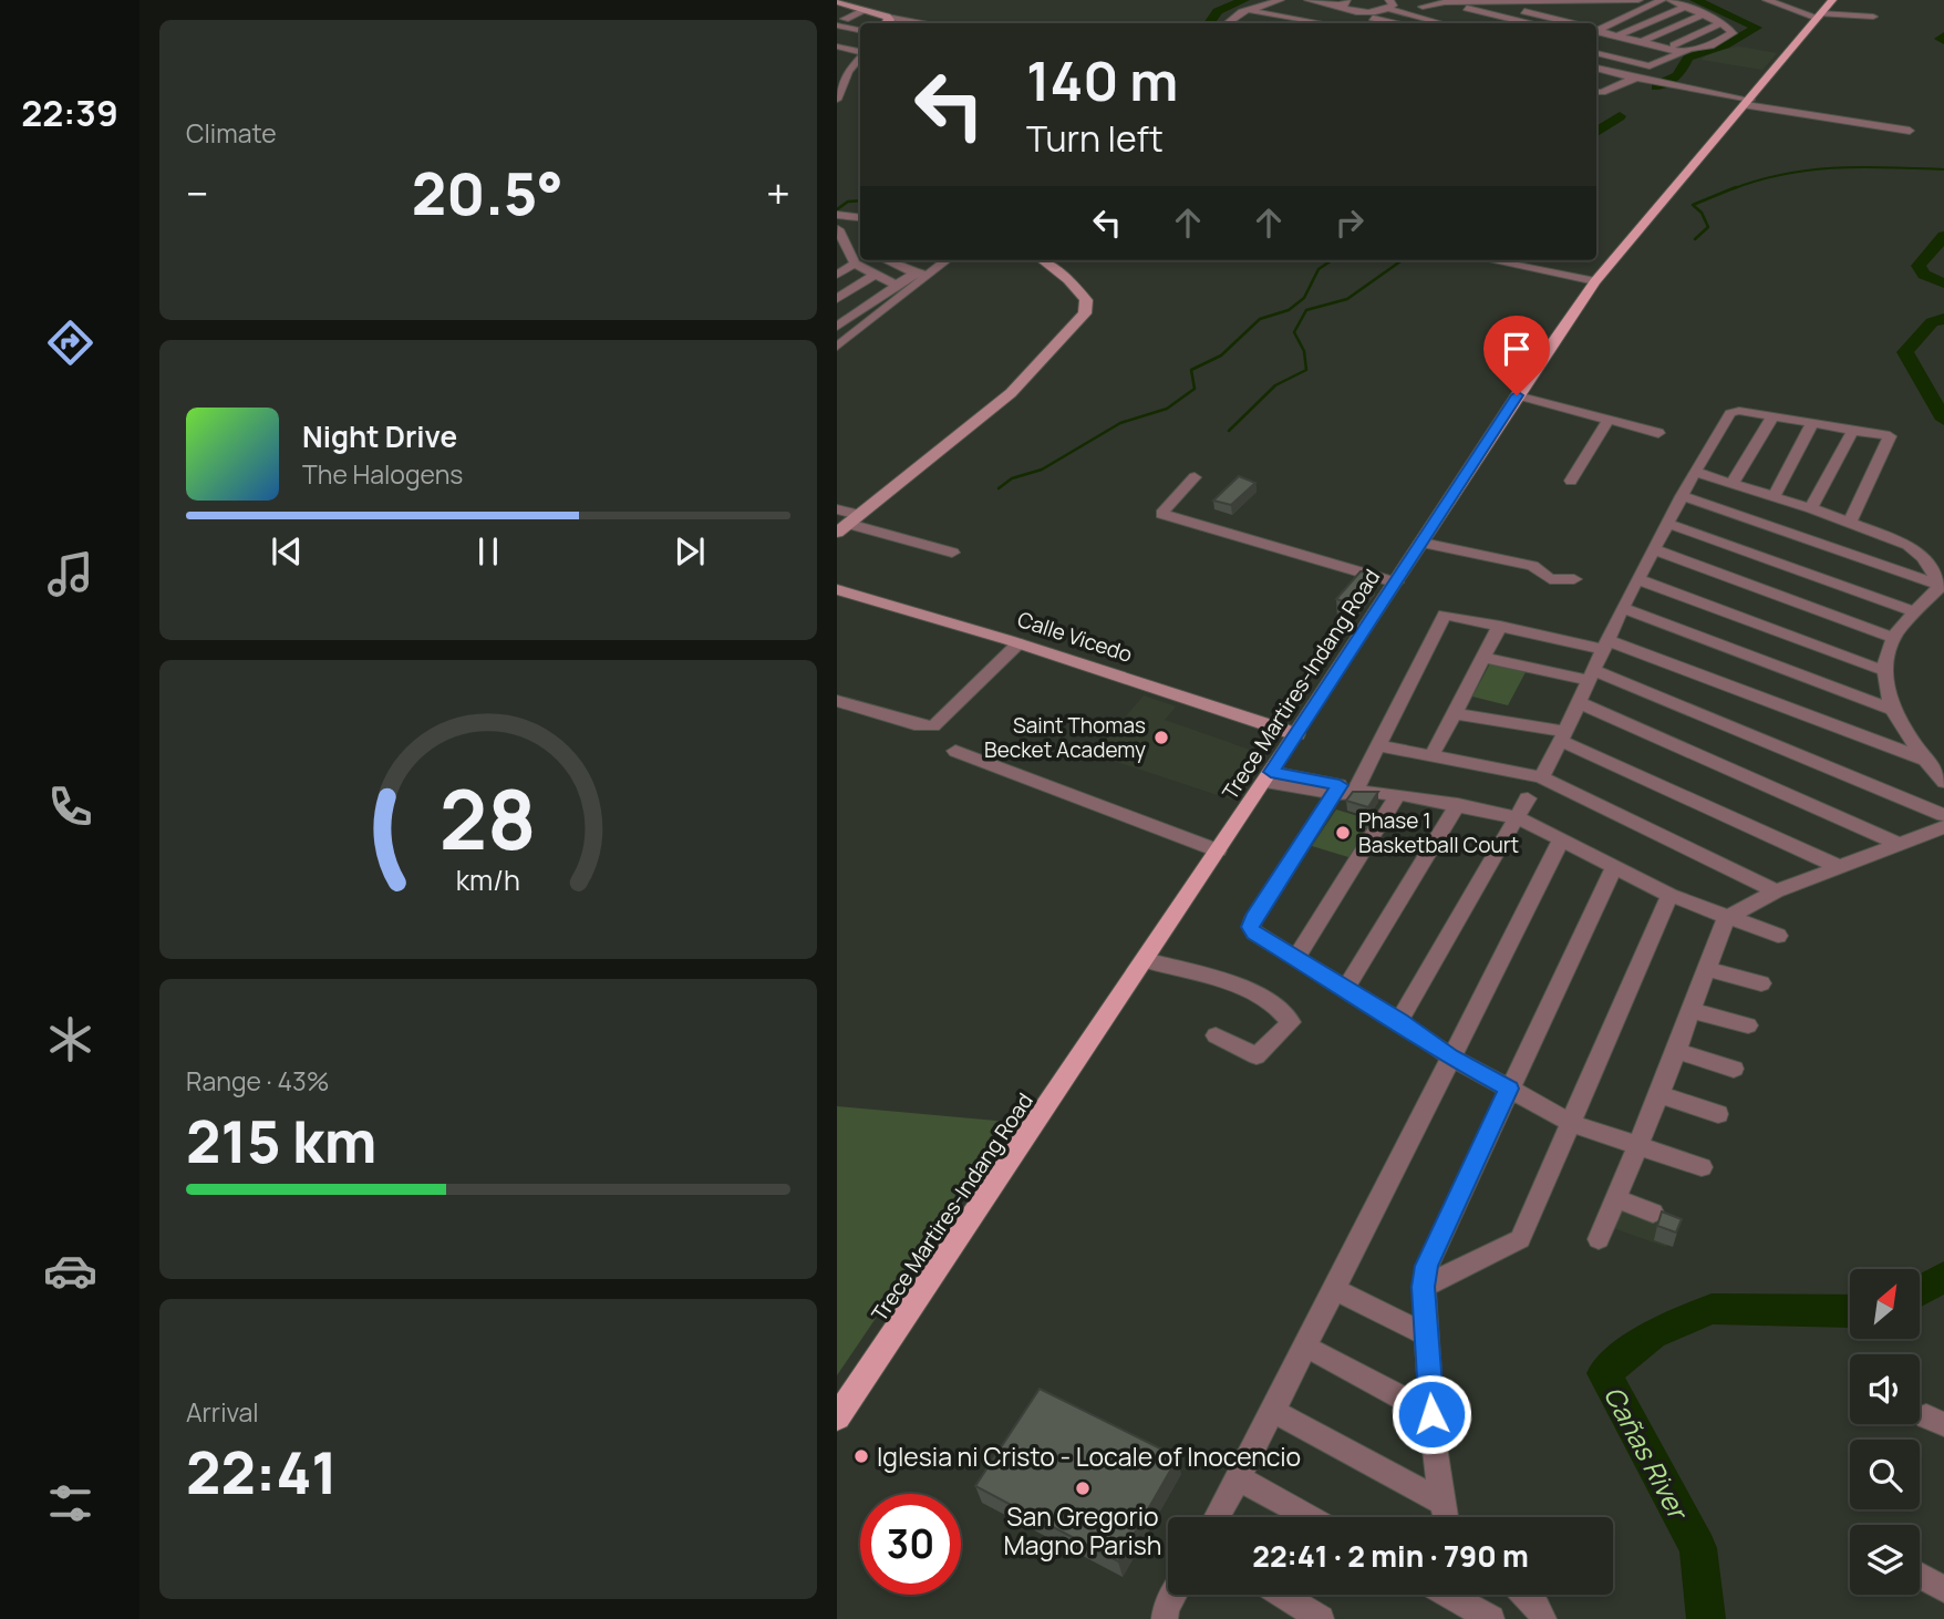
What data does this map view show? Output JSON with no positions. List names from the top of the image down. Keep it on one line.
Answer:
{"streets":{"main road":["Trece Martires-Indang Road"],"street":["Calle Vicedo"]},"crossings":[["Calle Vicedo","Trece Martires-Indang Road"]],"water":["Cañas River"],"places":["Saint Thomas Becket Academy","Phase 1 Basketball Court","Iglesia ni Cristo - Locale of Inocencio","San Gregorio Magno Parish"],"north":"top right","page":{"tabs":"22:39","tile":["Climate",["Range · 43%","215 km"],["Arrival","22:41"]],"turn":["140 m","Turn left"],"heat":["−","20.5°","+"],"song":["Night Drive","The Halogens"],"limit":"30","trip":"22:41 · 2 min · 790 m","gauge":["28","km/h"]}}
